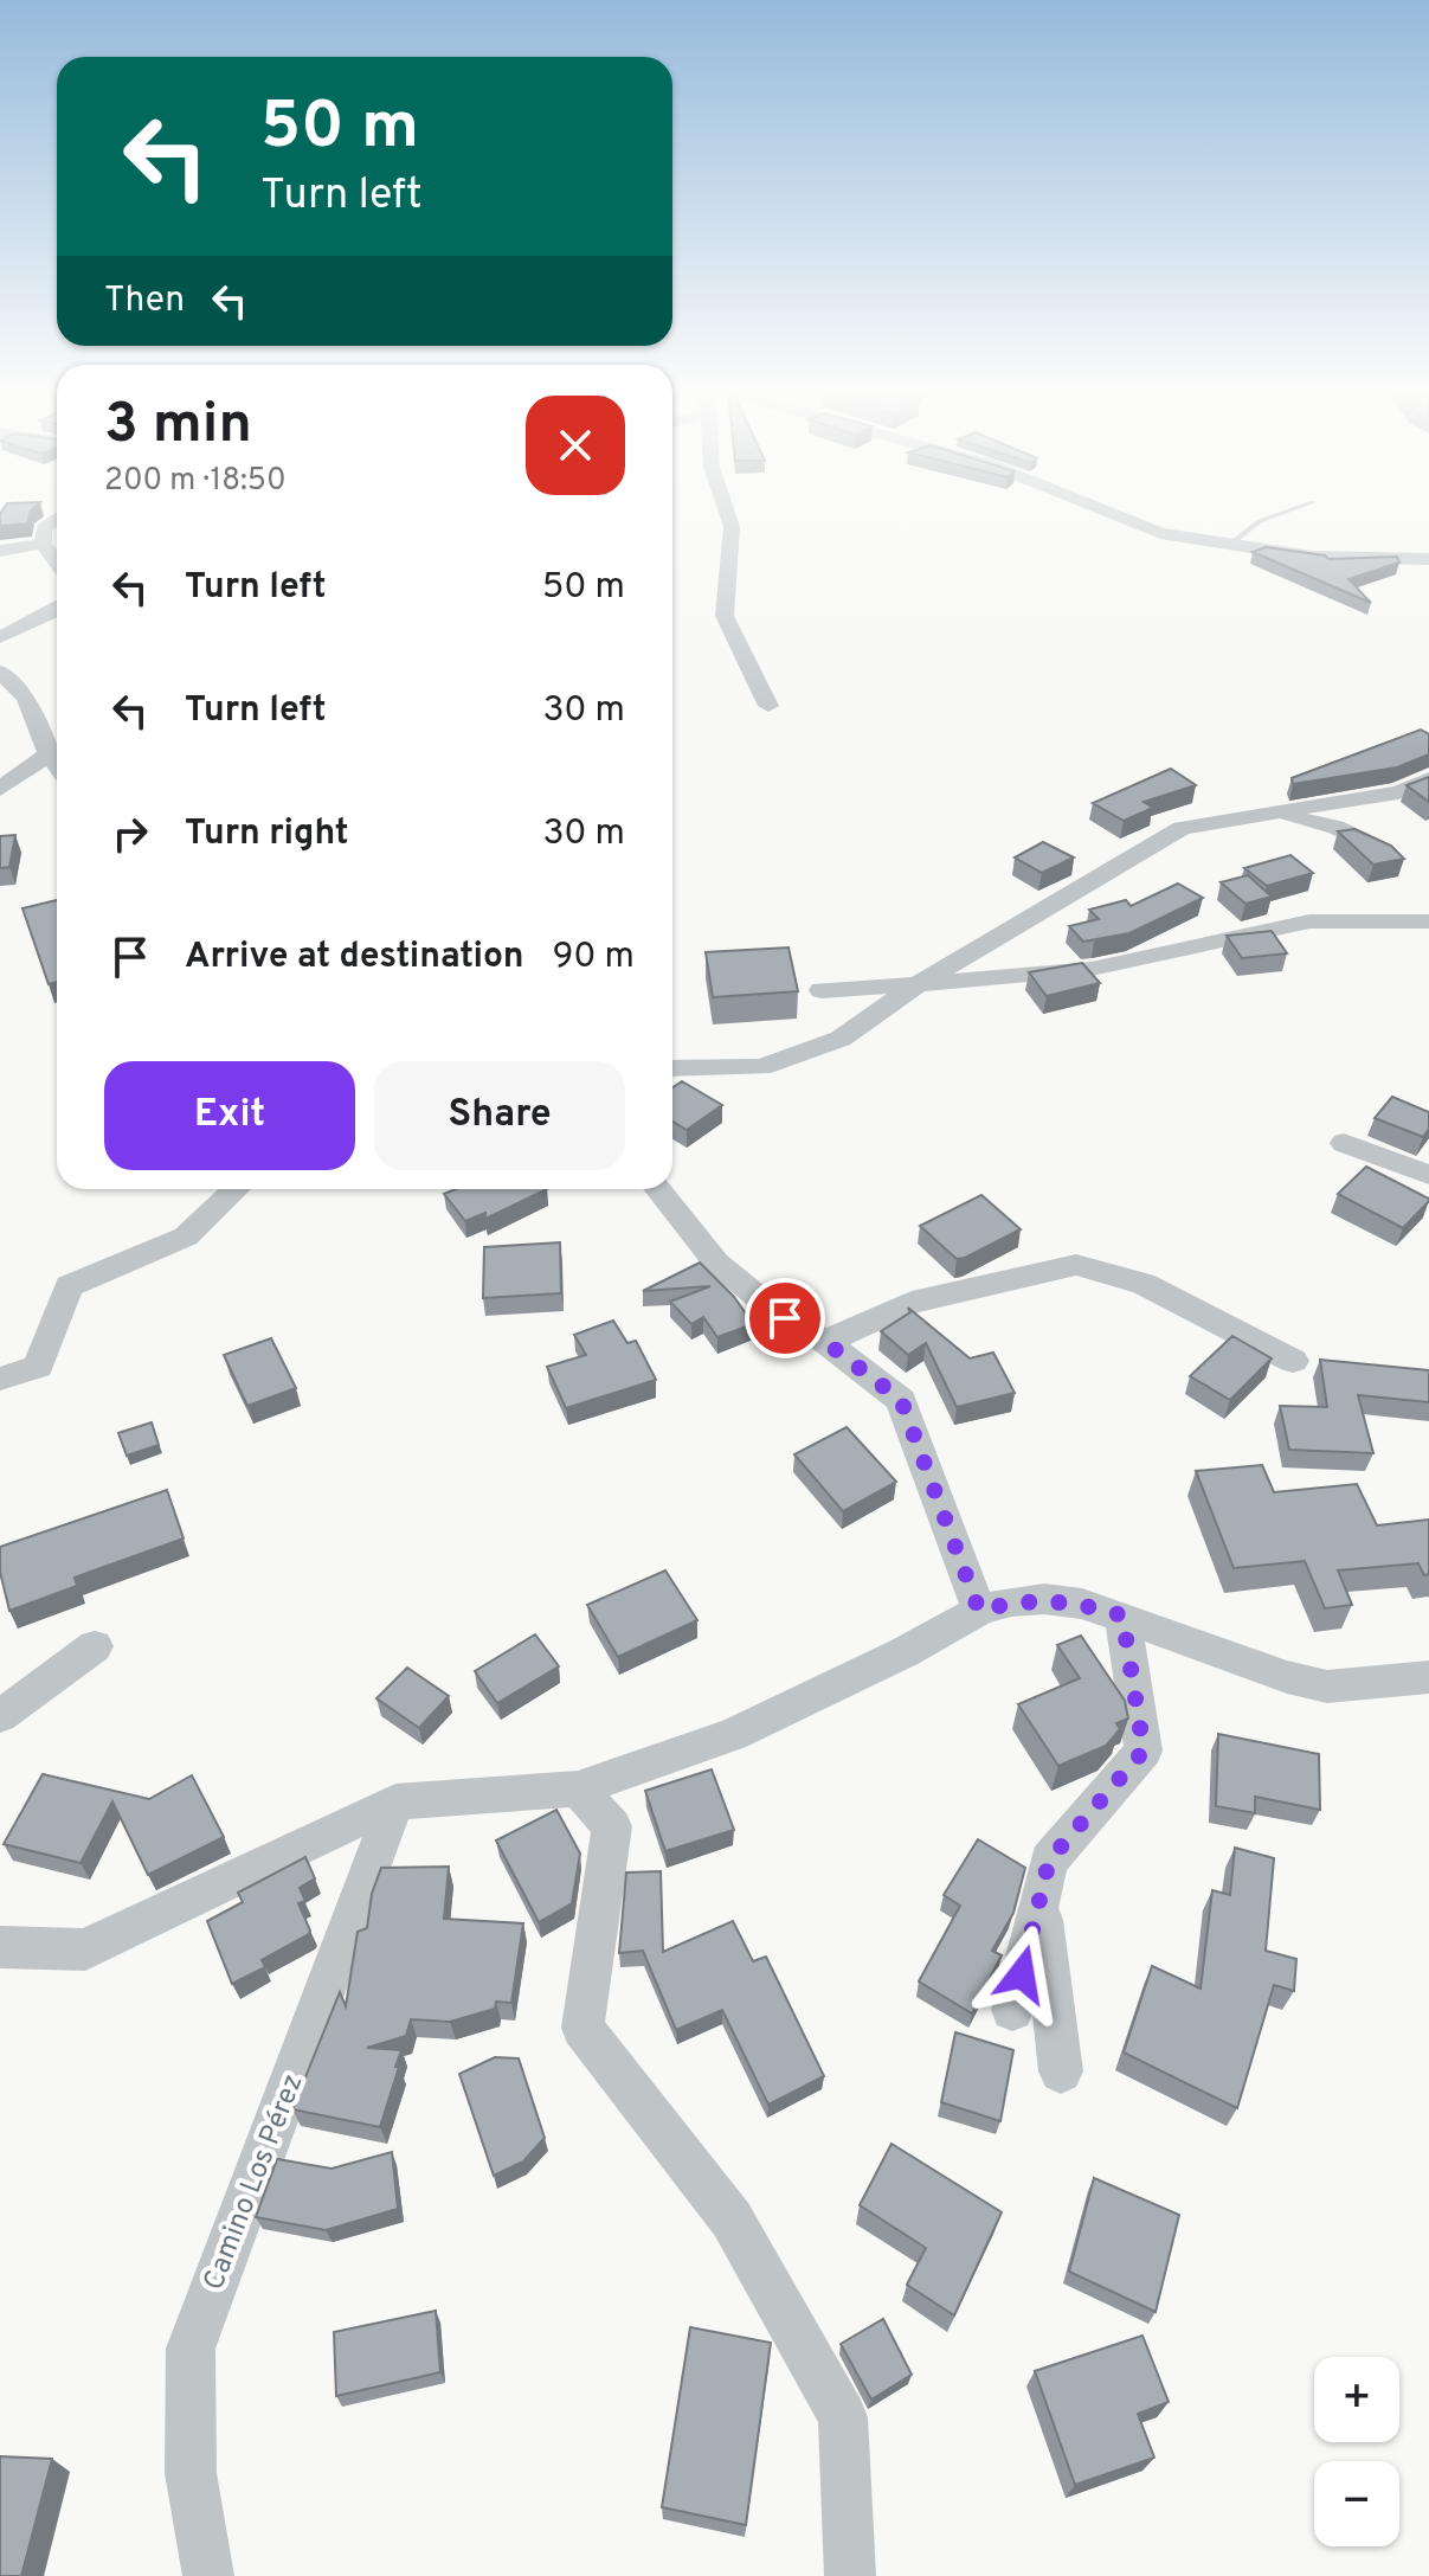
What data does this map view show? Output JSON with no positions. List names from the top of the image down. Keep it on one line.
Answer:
{"streets":{"street":["Camino Los Pérez"]},"page":{"turn":["50 m","Turn left"],"then":"Then","heading":["3 min","200 m · 18:50"],"list":[{"name":"Turn left","value":"50 m"},{"name":"Turn left","value":"30 m"},{"name":"Turn right","value":"30 m"},{"name":"Arrive at destination","value":"90 m"}],"buttons":["Exit","Share"],"map_buttons":["+","−"]}}
